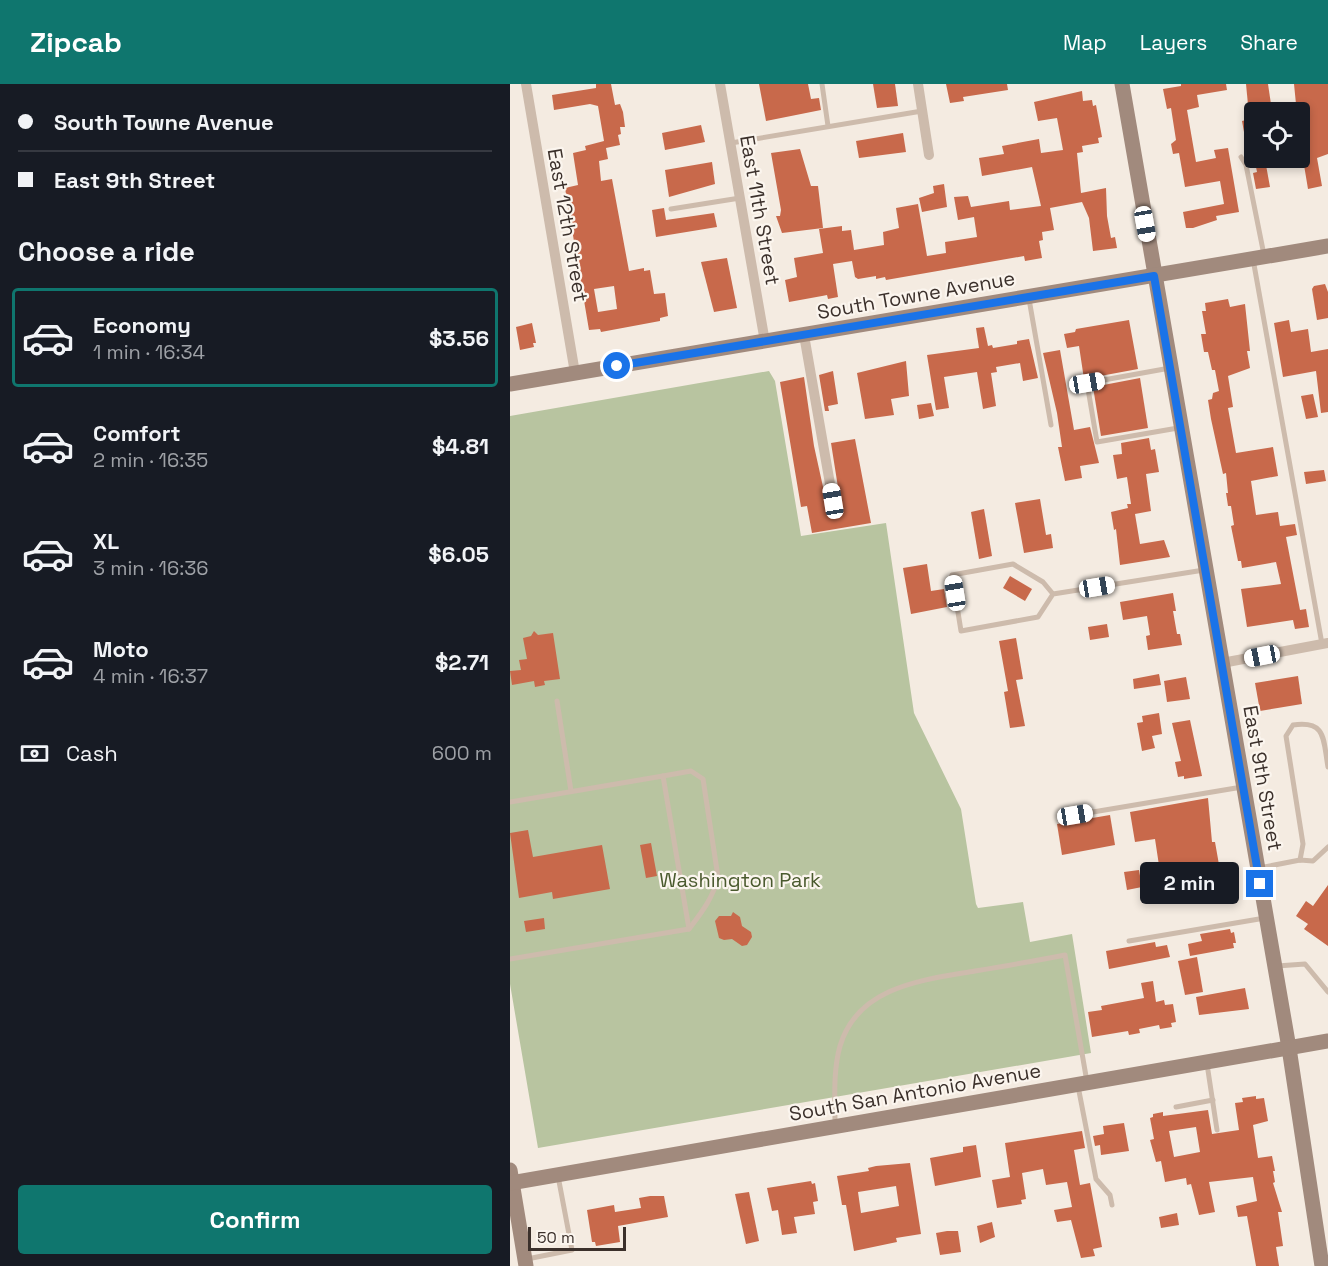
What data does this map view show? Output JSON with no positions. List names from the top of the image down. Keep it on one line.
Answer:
{"streets":{"street":["East 11th Street","East 12th Street","South Towne Avenue","East 9th Street","South San Antonio Avenue"]},"crossings":[["East 11th Street","South Towne Avenue"],["East 12th Street","South Towne Avenue"],["South Towne Avenue","East 9th Street"],["East 9th Street","South San Antonio Avenue"]],"parks":["Washington Park"],"scale_bar":"50 m","page":{"header":"Zipcab","nav":["Map","Layers","Share"],"banner":["South Towne Avenue","East 9th Street"],"heading":"Choose a ride","list":[{"name":"Economy","note":"1 min · 16:34","value":"$3.56"},{"name":"Comfort","note":"2 min · 16:35","value":"$4.81"},{"name":"XL","note":"3 min · 16:36","value":"$6.05"},{"name":"Moto","note":"4 min · 16:37","value":"$2.71"}],"pay":["Cash","600 m"],"bubble":"2 min","buttons":"Confirm","scale":"50 m"}}
